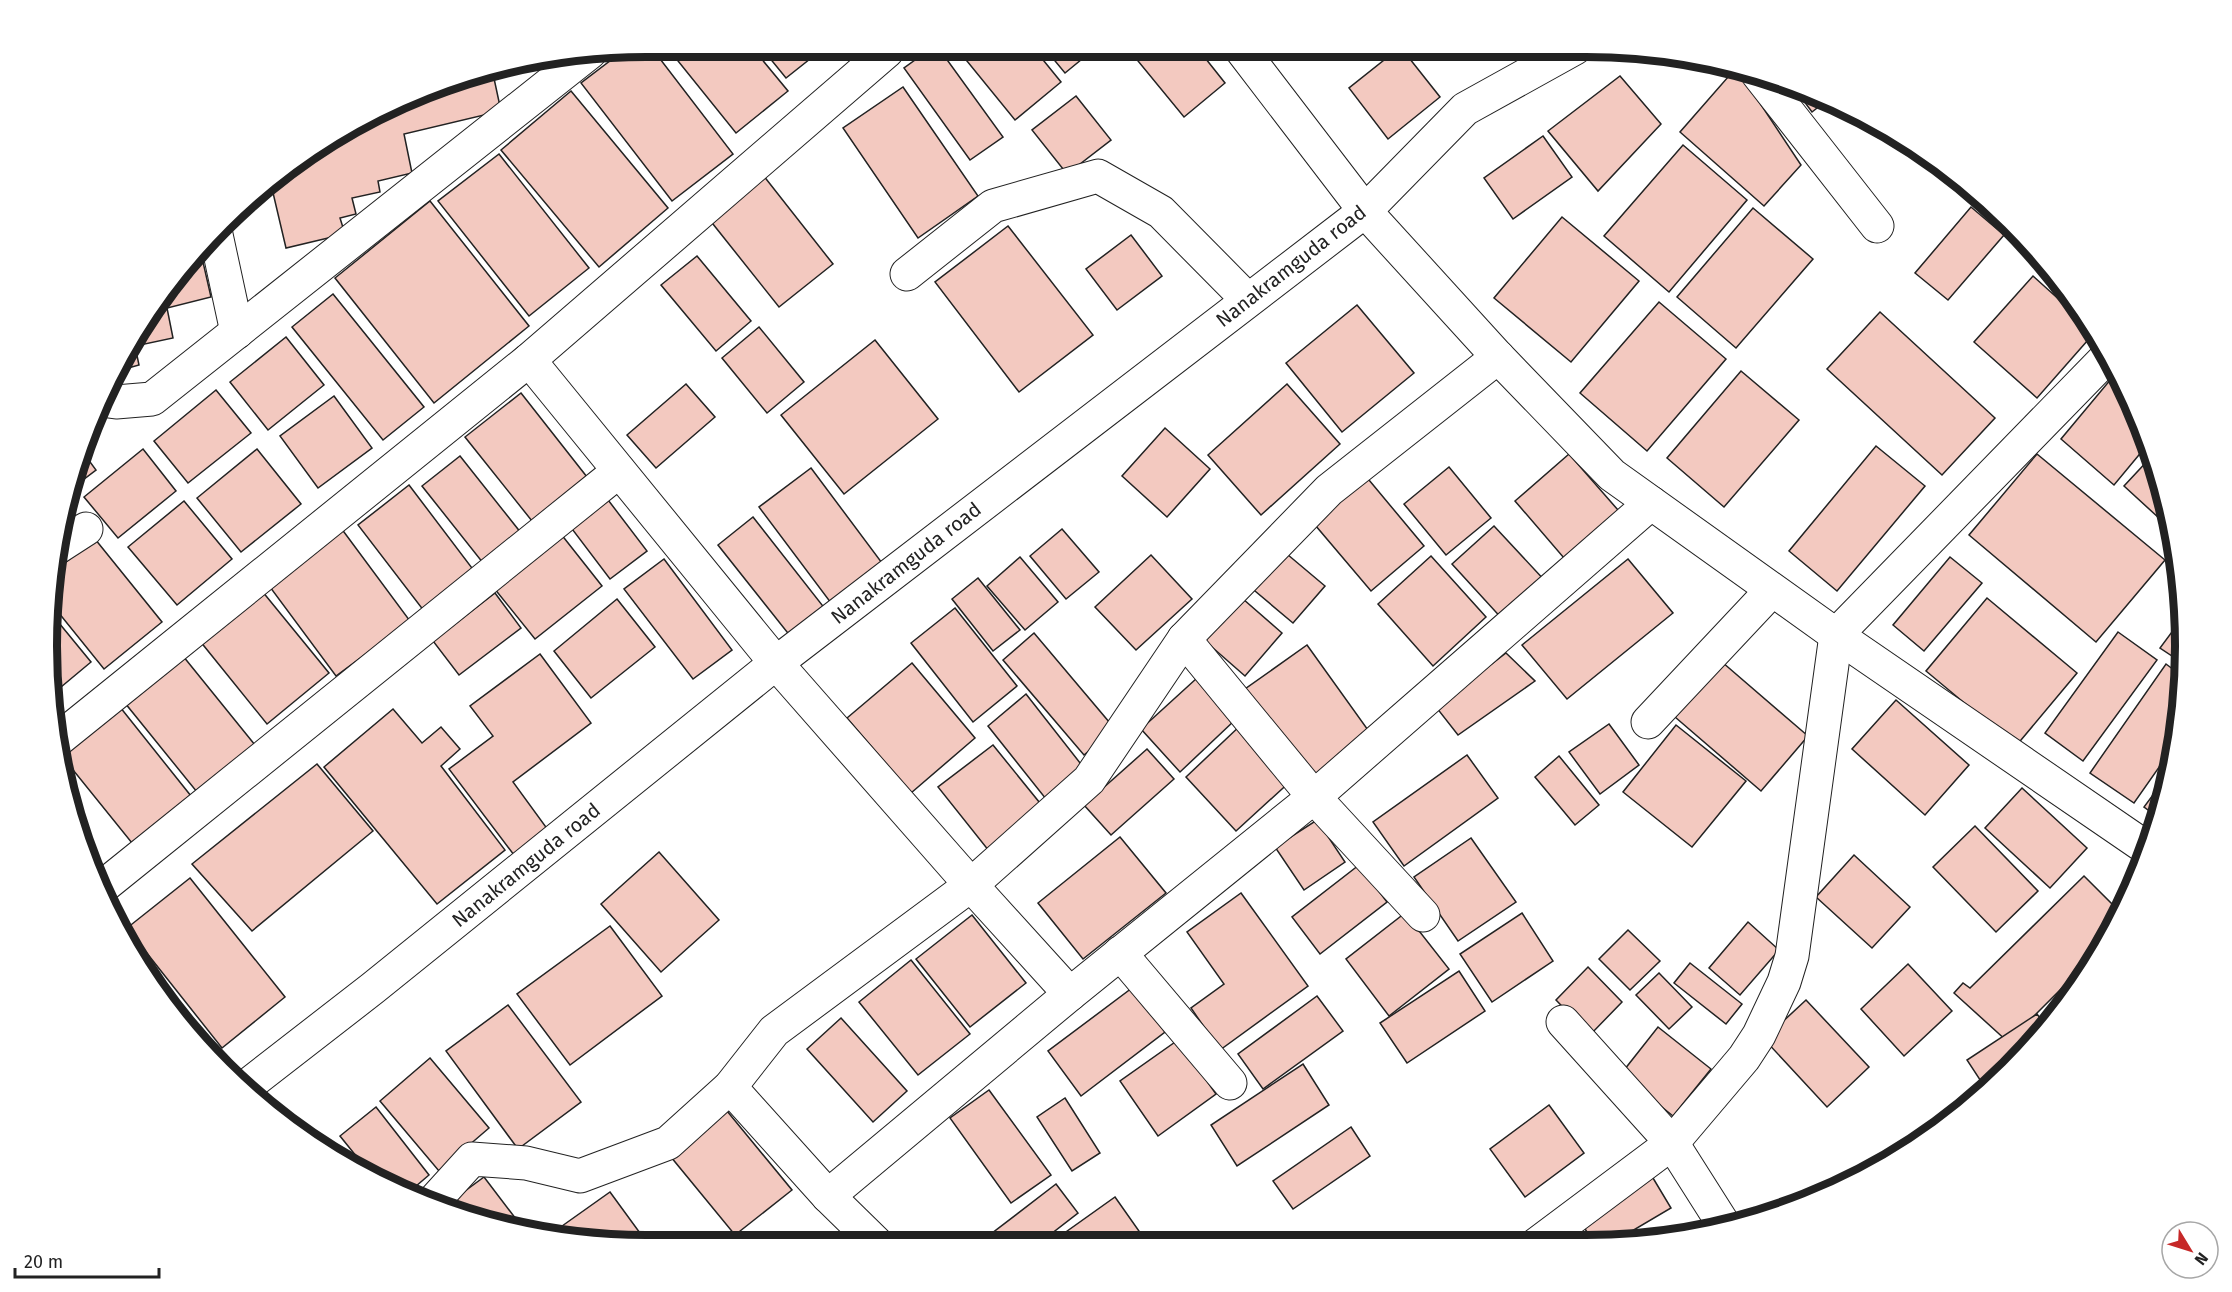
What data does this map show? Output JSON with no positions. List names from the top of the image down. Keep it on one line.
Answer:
{"streets":{"street":["Nanakramguda road"]},"scale_bar":"20 m","north":"bottom right"}
